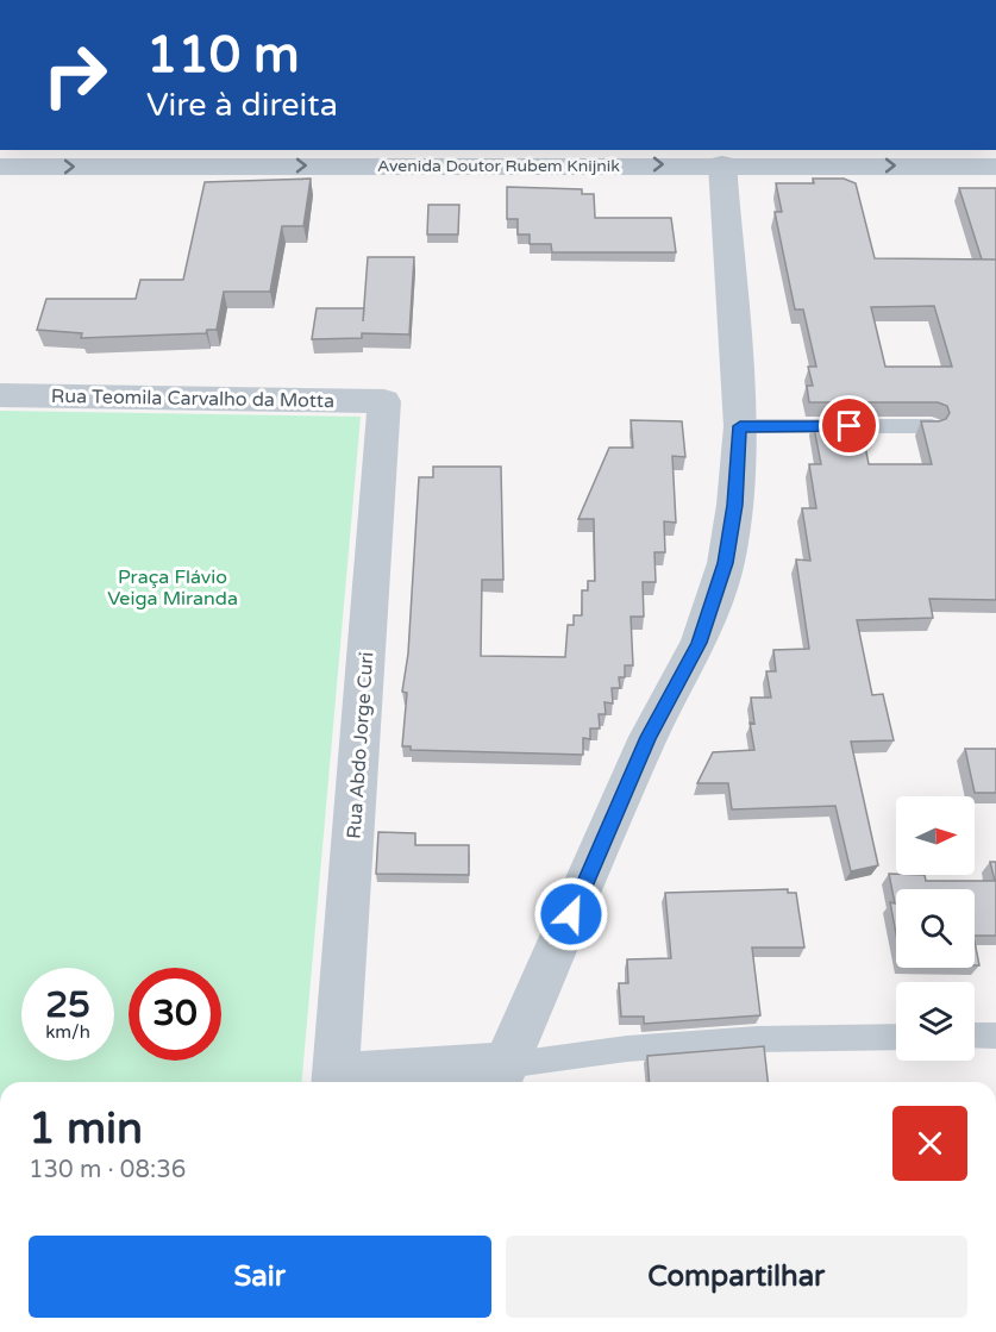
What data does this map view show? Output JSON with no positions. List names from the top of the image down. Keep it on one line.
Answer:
{"streets":{"street":["Avenida Doutor Rubem Knijnik","Rua Teomila Carvalho da Motta","Rua Abdo Jorge Curi"]},"crossings":[["Rua Teomila Carvalho da Motta","Rua Abdo Jorge Curi"]],"one_way":["Avenida Doutor Rubem Knijnik"],"parks":["Praça Flávio Veiga Miranda"],"north":"right","page":{"turn":["110 m","Vire à direita"],"speed":"25 km/h","limit":"30","heading":["1 min","130 m · 08:36"],"buttons":["Sair","Compartilhar"]}}
